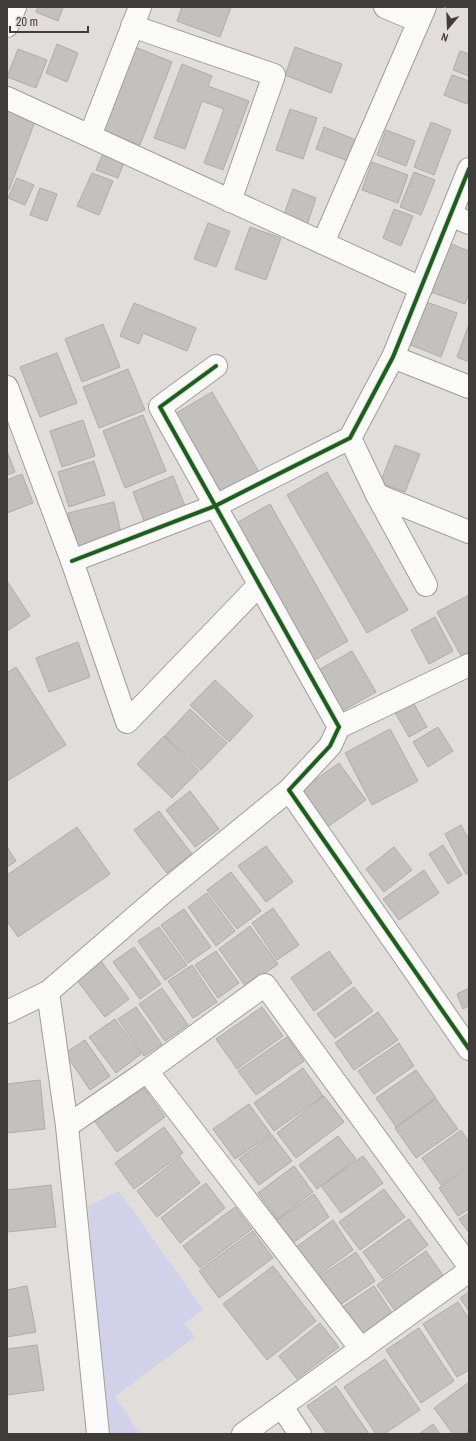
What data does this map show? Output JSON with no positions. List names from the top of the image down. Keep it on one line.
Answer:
{"scale_bar":"20 m","north":"bottom"}
